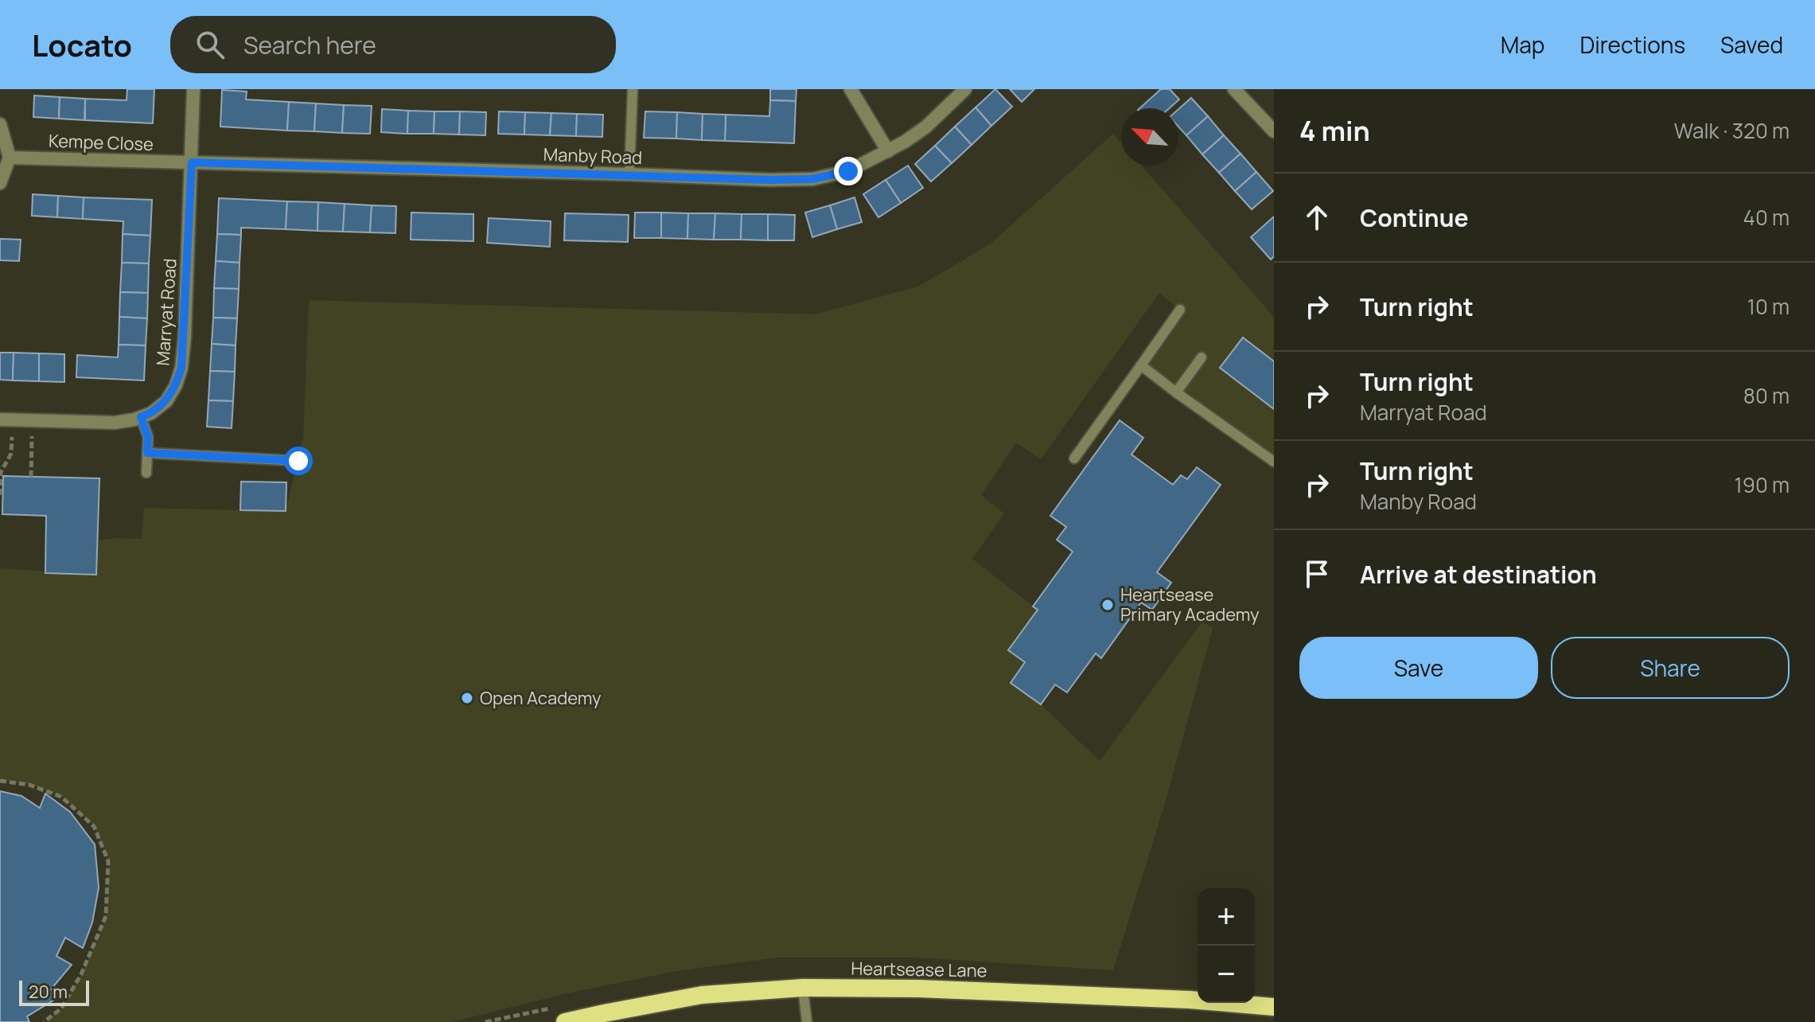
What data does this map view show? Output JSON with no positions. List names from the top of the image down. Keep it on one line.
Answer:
{"streets":{"highway":["Heartsease Lane"],"street":["Kempe Close","Manby Road","Marryat Road"]},"crossings":[["Kempe Close","Manby Road"],["Kempe Close","Marryat Road"],["Manby Road","Marryat Road"]],"places":["Heartsease Primary Academy","Open Academy"],"scale_bar":"20 m","north":"top left","page":{"header":"Locato","search":"Search here","nav":["Map","Directions","Saved"],"heading":["4 min","Walk · 320 m"],"list":[["Continue","40 m"],["Turn right","10 m"],["Turn right","Marryat Road","80 m"],["Turn right","Manby Road","190 m"],"Arrive at destination"],"buttons":["Save","Share"],"map_buttons":["+","−"],"scale":"20 m"}}
